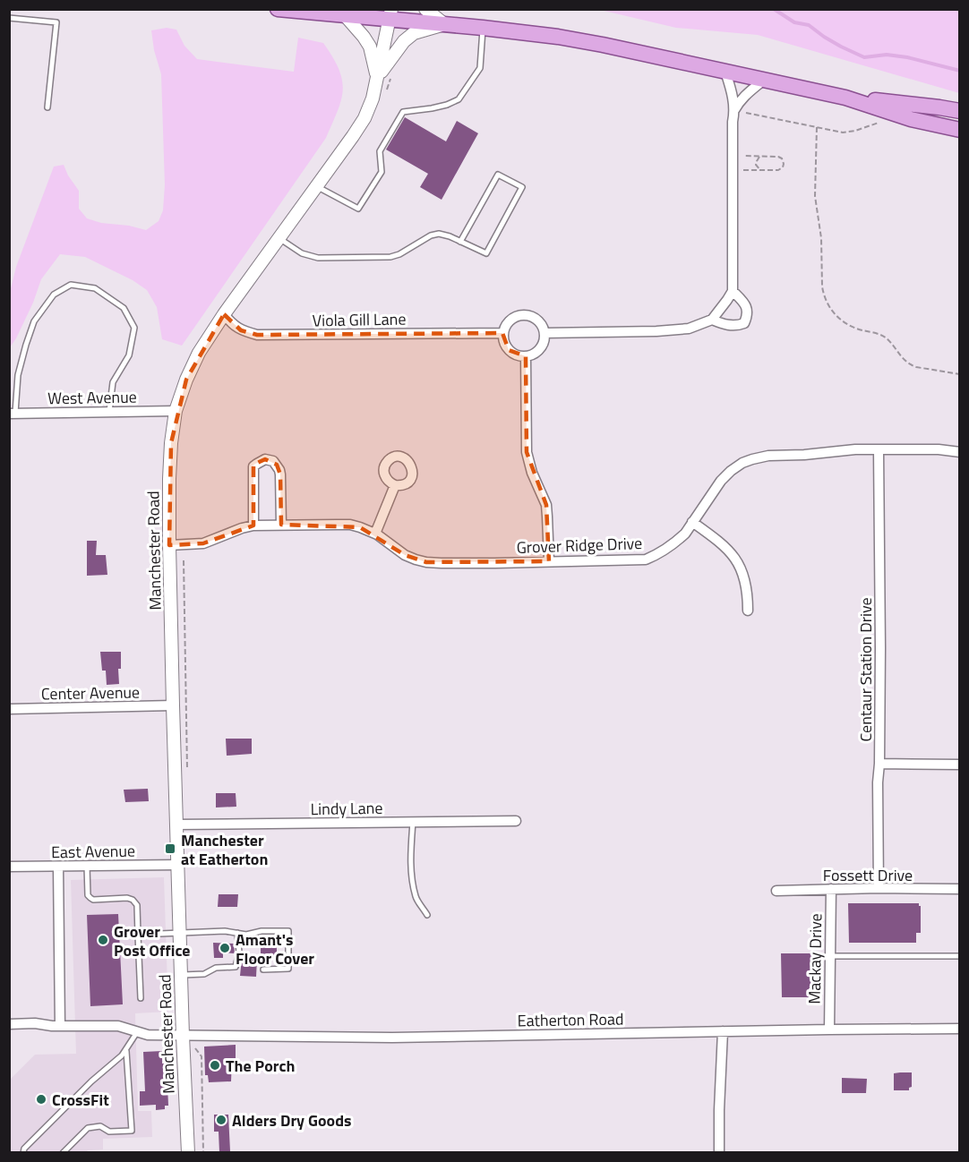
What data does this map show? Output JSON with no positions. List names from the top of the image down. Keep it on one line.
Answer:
{"streets":{"street":["Viola Gill Lane","West Avenue","Grover Ridge Drive","Manchester Road","Centaur Station Drive","Center Avenue","Lindy Lane","East Avenue","Fossett Drive","Mackay Drive","Eatherton Road"]},"crossings":[["Viola Gill Lane","Manchester Road"],["West Avenue","Manchester Road"],["Grover Ridge Drive","Manchester Road"],["Grover Ridge Drive","Centaur Station Drive"],["Manchester Road","Center Avenue"],["Manchester Road","Lindy Lane"],["Manchester Road","East Avenue"],["Manchester Road","Eatherton Road"],["Centaur Station Drive","Fossett Drive"],["Fossett Drive","Mackay Drive"],["Mackay Drive","Eatherton Road"]],"places":{"transit":["Manchester at Eatherton"],"other":["Grover Post Office","Amant's Floor Cover","The Porch","CrossFit","Alders Dry Goods"]}}
